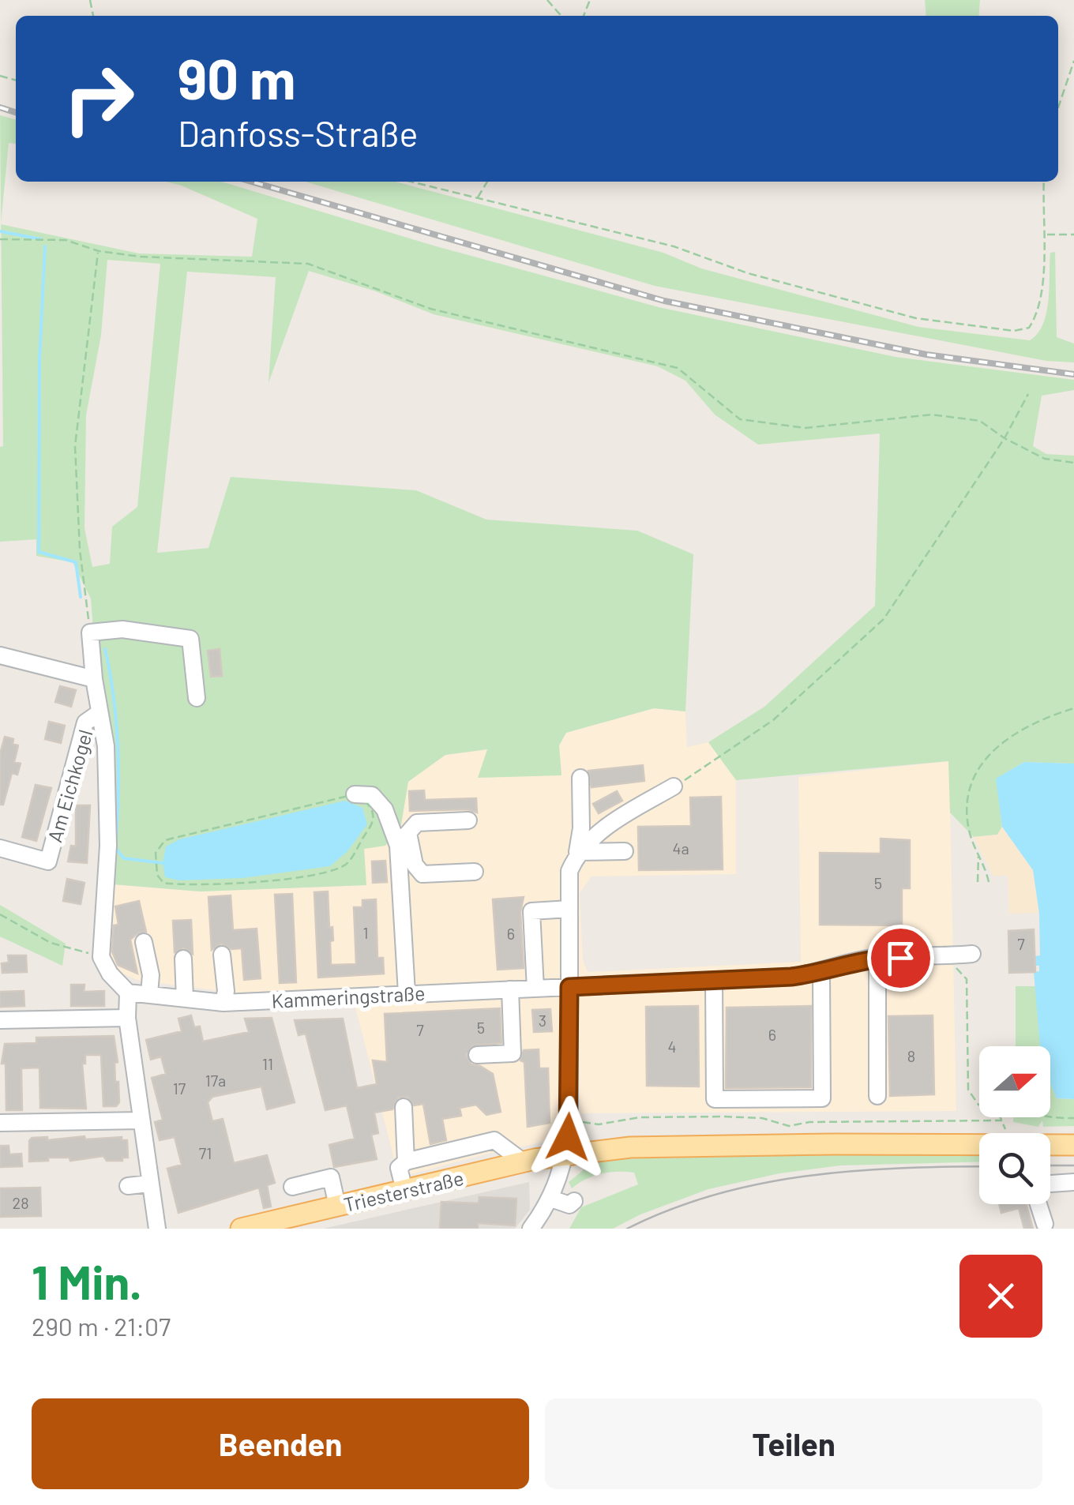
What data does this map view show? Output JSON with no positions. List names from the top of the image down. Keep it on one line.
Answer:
{"streets":{"main road":["Triesterstraße"],"street":["Am Eichkogel","Kammeringstraße"]},"house_numbers":["4a","5","1","6","7","3","5","7","6","4","8","11","17a","17","71","28"],"north":"right","page":{"turn":["90 m","Danfoss-Straße"],"heading":["1 Min.","290 m · 21:07"],"buttons":["Beenden","Teilen"]}}
